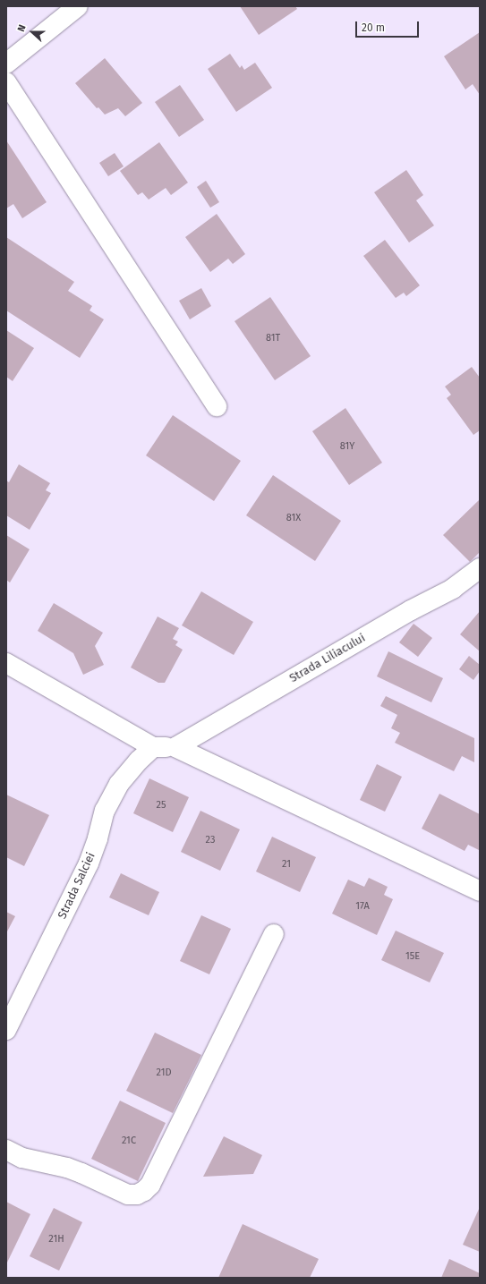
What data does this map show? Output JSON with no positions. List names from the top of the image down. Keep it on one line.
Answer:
{"streets":{"street":["Strada Liliacului","Strada Salciei"]},"house_numbers":["81T","81Y","81X","25","23","21","17A","15E","21D","21C","21H"],"scale_bar":"20 m","north":"left"}
